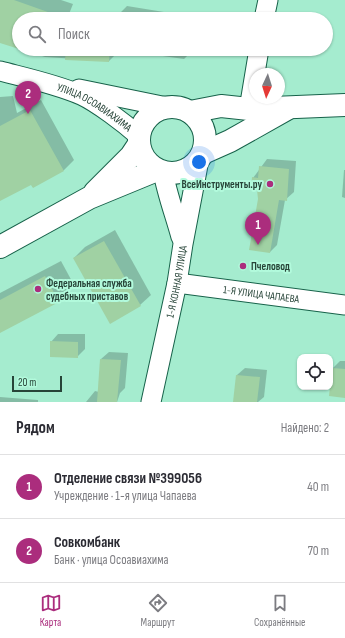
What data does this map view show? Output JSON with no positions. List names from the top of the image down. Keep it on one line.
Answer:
{"streets":{"street":["УЛИЦА ОСОАВИАХИМА","1-Я КОННАЯ УЛИЦА","1-Я УЛИЦА ЧАПАЕВА"]},"crossings":[["УЛИЦА ОСОАВИАХИМА","1-Я КОННАЯ УЛИЦА"],["1-Я КОННАЯ УЛИЦА","1-Я УЛИЦА ЧАПАЕВА"]],"places":["ВсеИнструменты.ру","Пчеловод","Федеральная служба судебных приставов"],"scale_bar":"20 m","north":"bottom","page":{"search":"Поиск","pins":["2","1"],"scale":"20 m","heading":["Рядом","Найдено: 2"],"list":[{"mark":"1","name":"Отделение связи №399056","note":"Учреждение · 1-я улица Чапаева","value":"40 m"},{"mark":"2","name":"Совкомбанк","note":"Банк · улица Осоавиахима","value":"70 m"}],"nav":["Карта","Маршрут","Сохранённые"]}}
